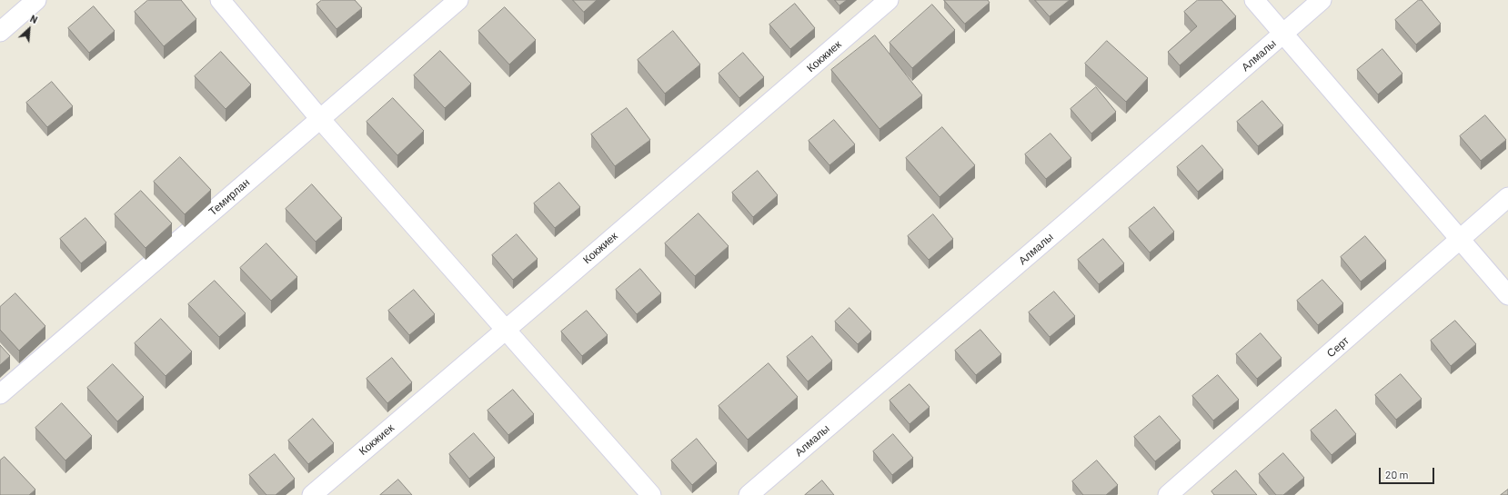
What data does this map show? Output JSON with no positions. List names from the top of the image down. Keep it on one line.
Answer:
{"streets":{"street":["Алмалы","Кокжиек","Темирлан","Серт"]},"scale_bar":"20 m","north":"top right"}
